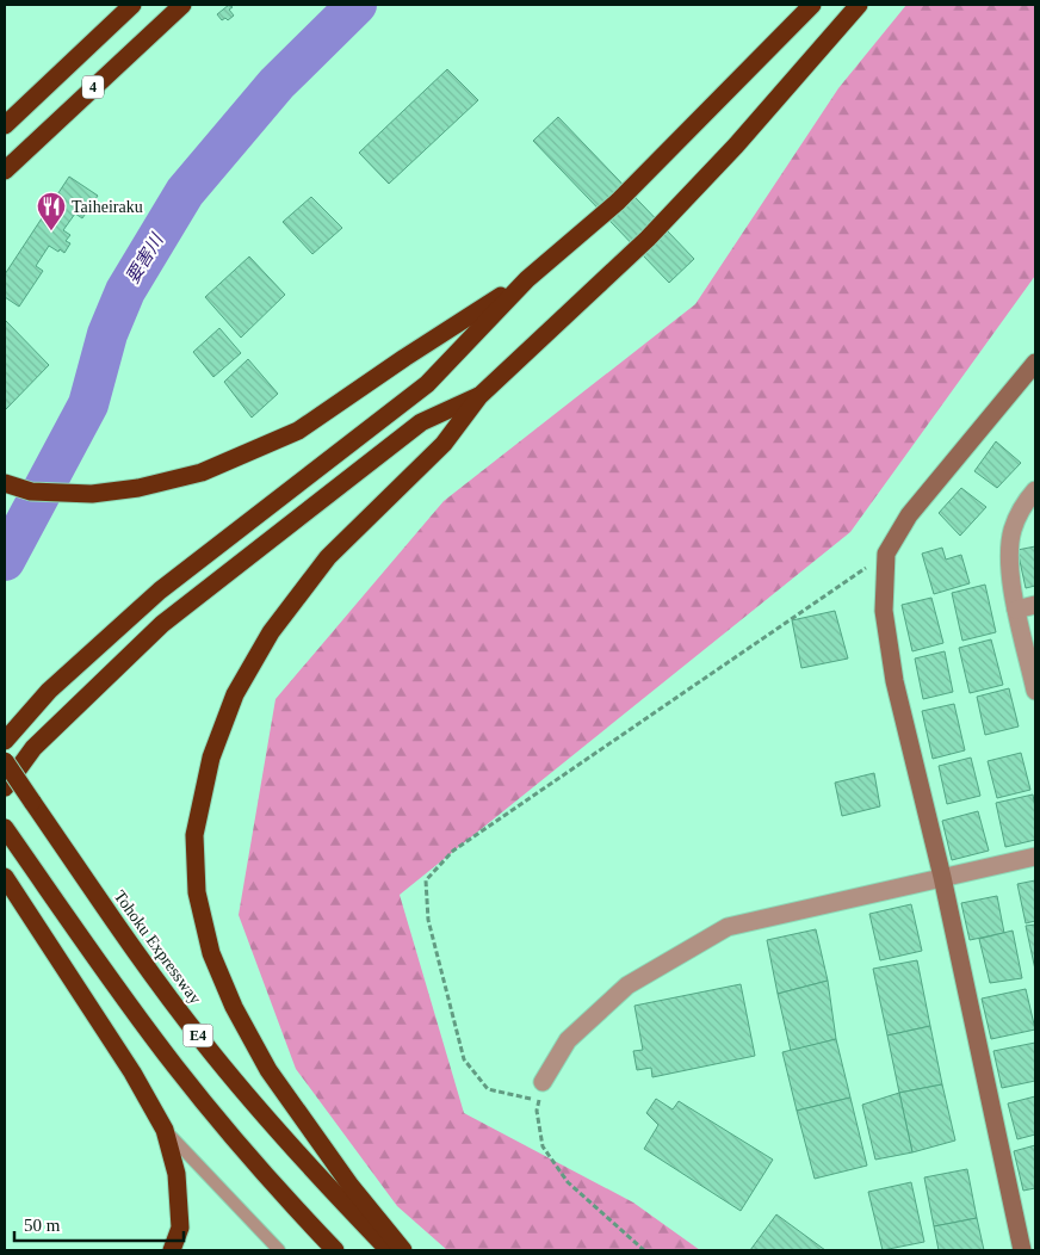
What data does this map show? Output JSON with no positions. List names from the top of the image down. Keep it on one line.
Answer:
{"streets":{"highway":["4","Tohoku Expressway","E4"]},"water":["要害川"],"places":{"restaurant":["Taiheiraku"]},"scale_bar":"50 m"}
